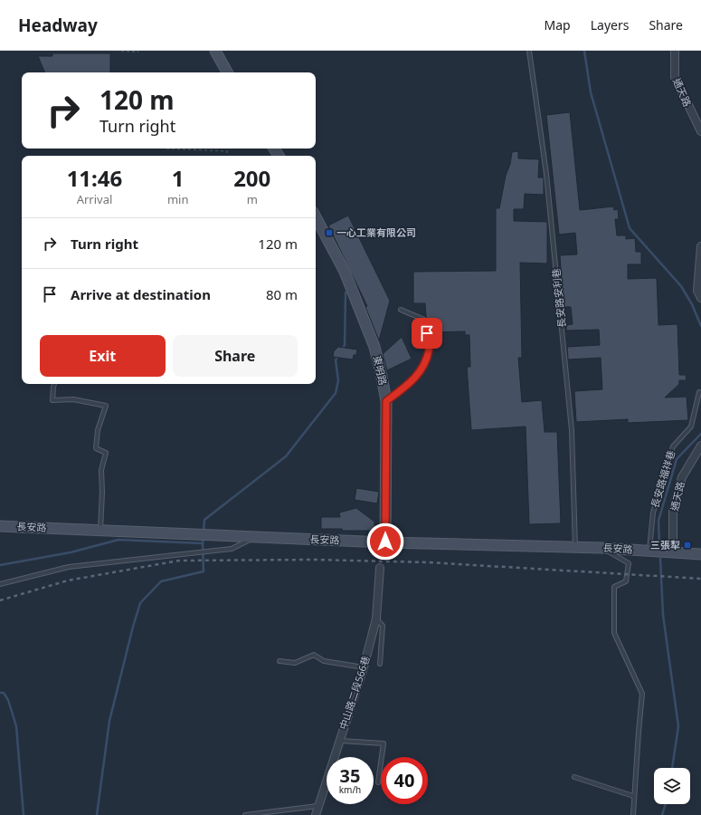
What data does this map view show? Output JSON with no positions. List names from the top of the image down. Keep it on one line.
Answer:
{"streets":{"main road":["東明路","長安路"],"street":["通天路","中山路二段566巷"],"lane":["長安路安利巷","長安路福祥巷"]},"crossings":[["長安路安利巷","長安路"],["東明路","長安路"],["長安路福祥巷","長安路"]],"places":{"transit":["一心工業有限公司","三張犁"]},"page":{"header":"Headway","nav":["Map","Layers","Share"],"turn":["120 m","Turn right"],"eta":["11:46","Arrival","1","min","200","m"],"list":[{"name":"Turn right","value":"120 m"},{"name":"Arrive at destination","value":"80 m"}],"buttons":["Exit","Share"],"speed":"35 km/h","limit":"40"}}
